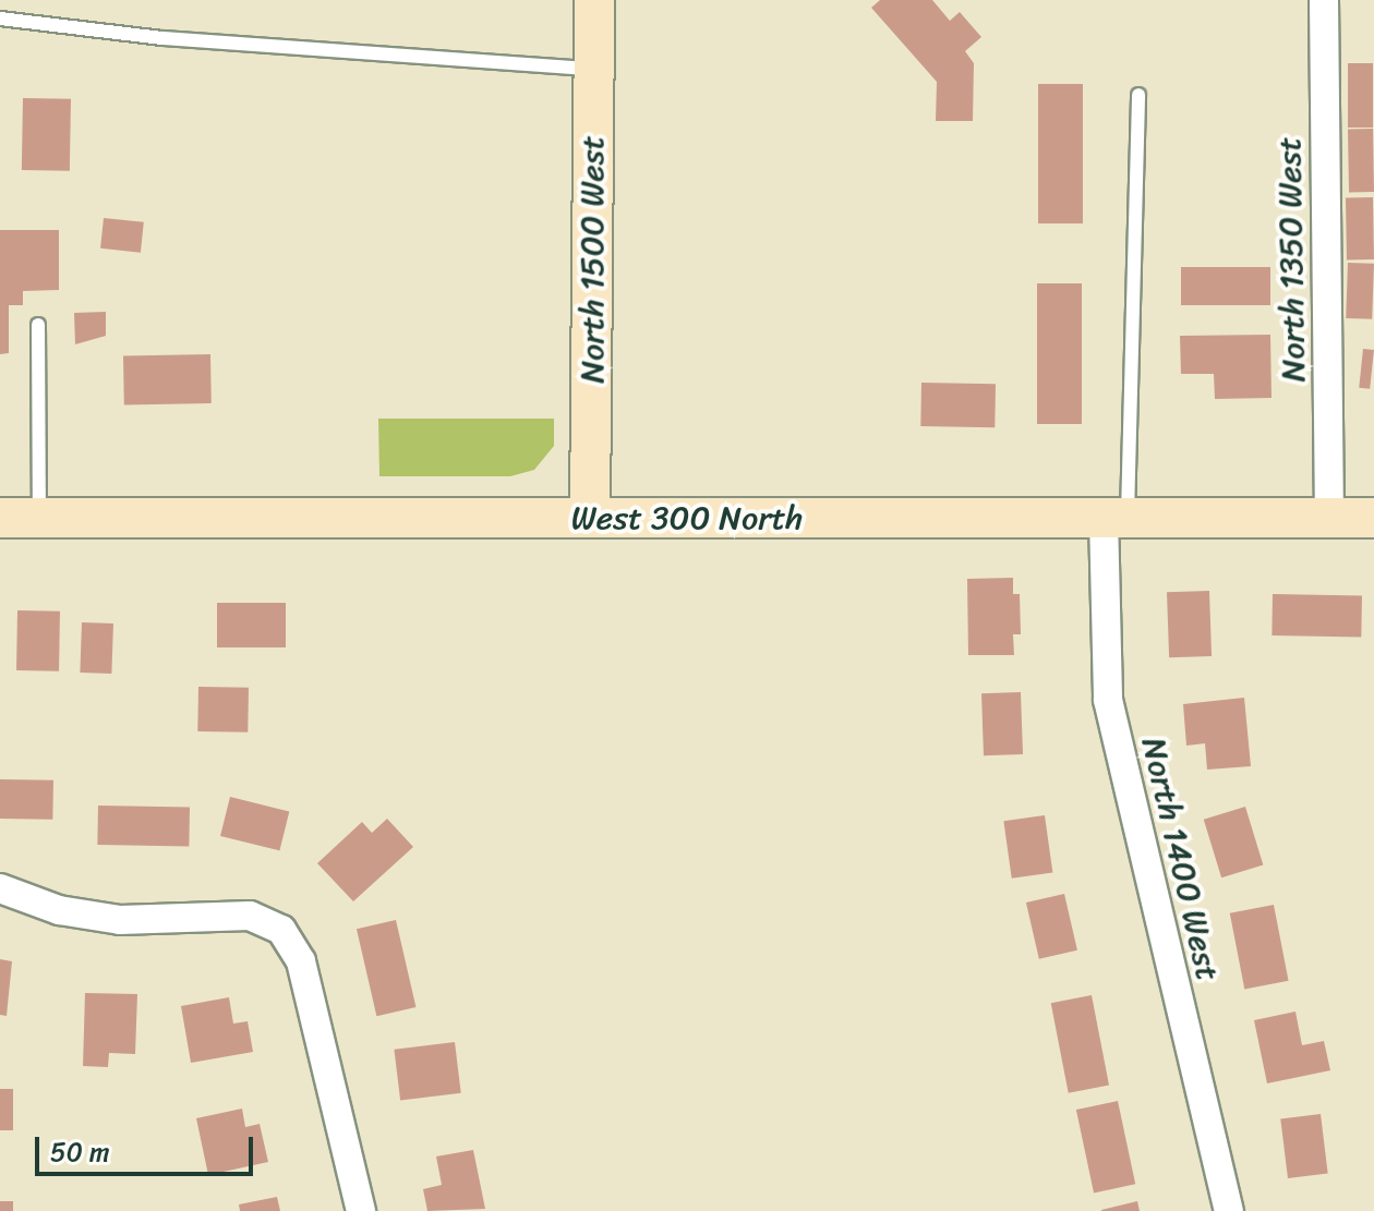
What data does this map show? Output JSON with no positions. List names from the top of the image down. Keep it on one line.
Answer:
{"streets":{"main road":["North 1500 West","West 300 North"],"street":["North 1350 West","North 1400 West"]},"crossings":[["North 1500 West","West 300 North"],["North 1350 West","West 300 North"],["West 300 North","North 1400 West"]],"scale_bar":"50 m"}
